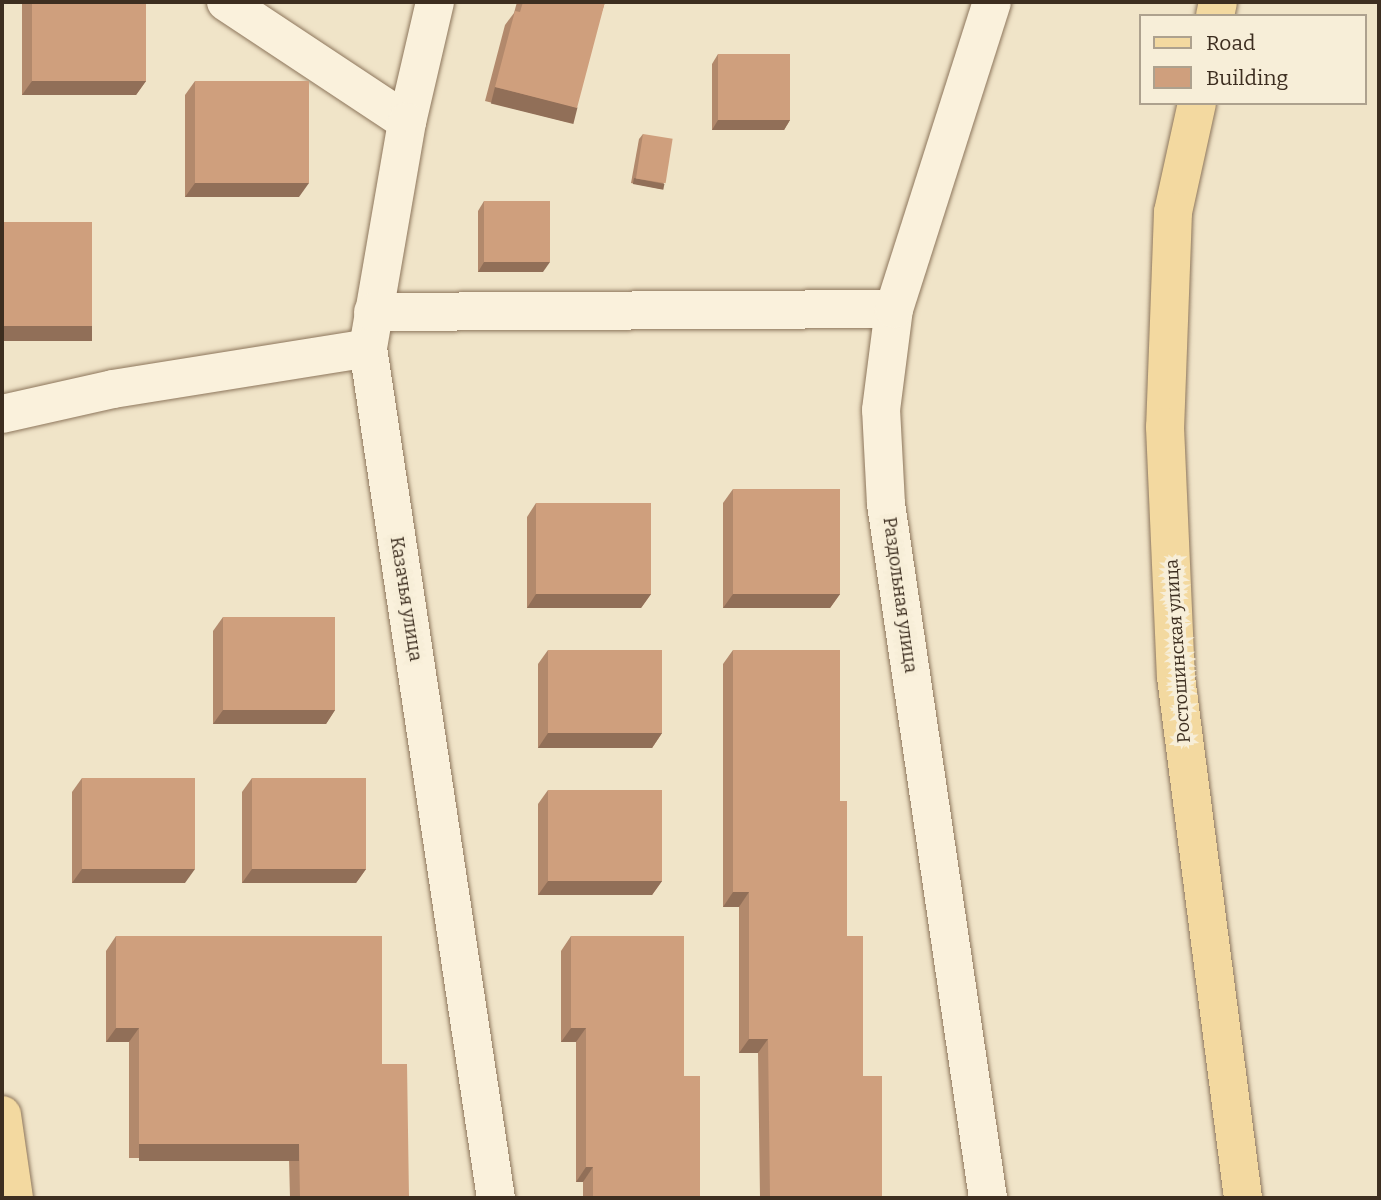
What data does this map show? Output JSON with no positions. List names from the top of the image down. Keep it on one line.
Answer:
{"streets":{"main road":["Ростошинская улица"],"street":["Раздольная улица","Казачья улица"]},"legend":["Road","Building"]}
